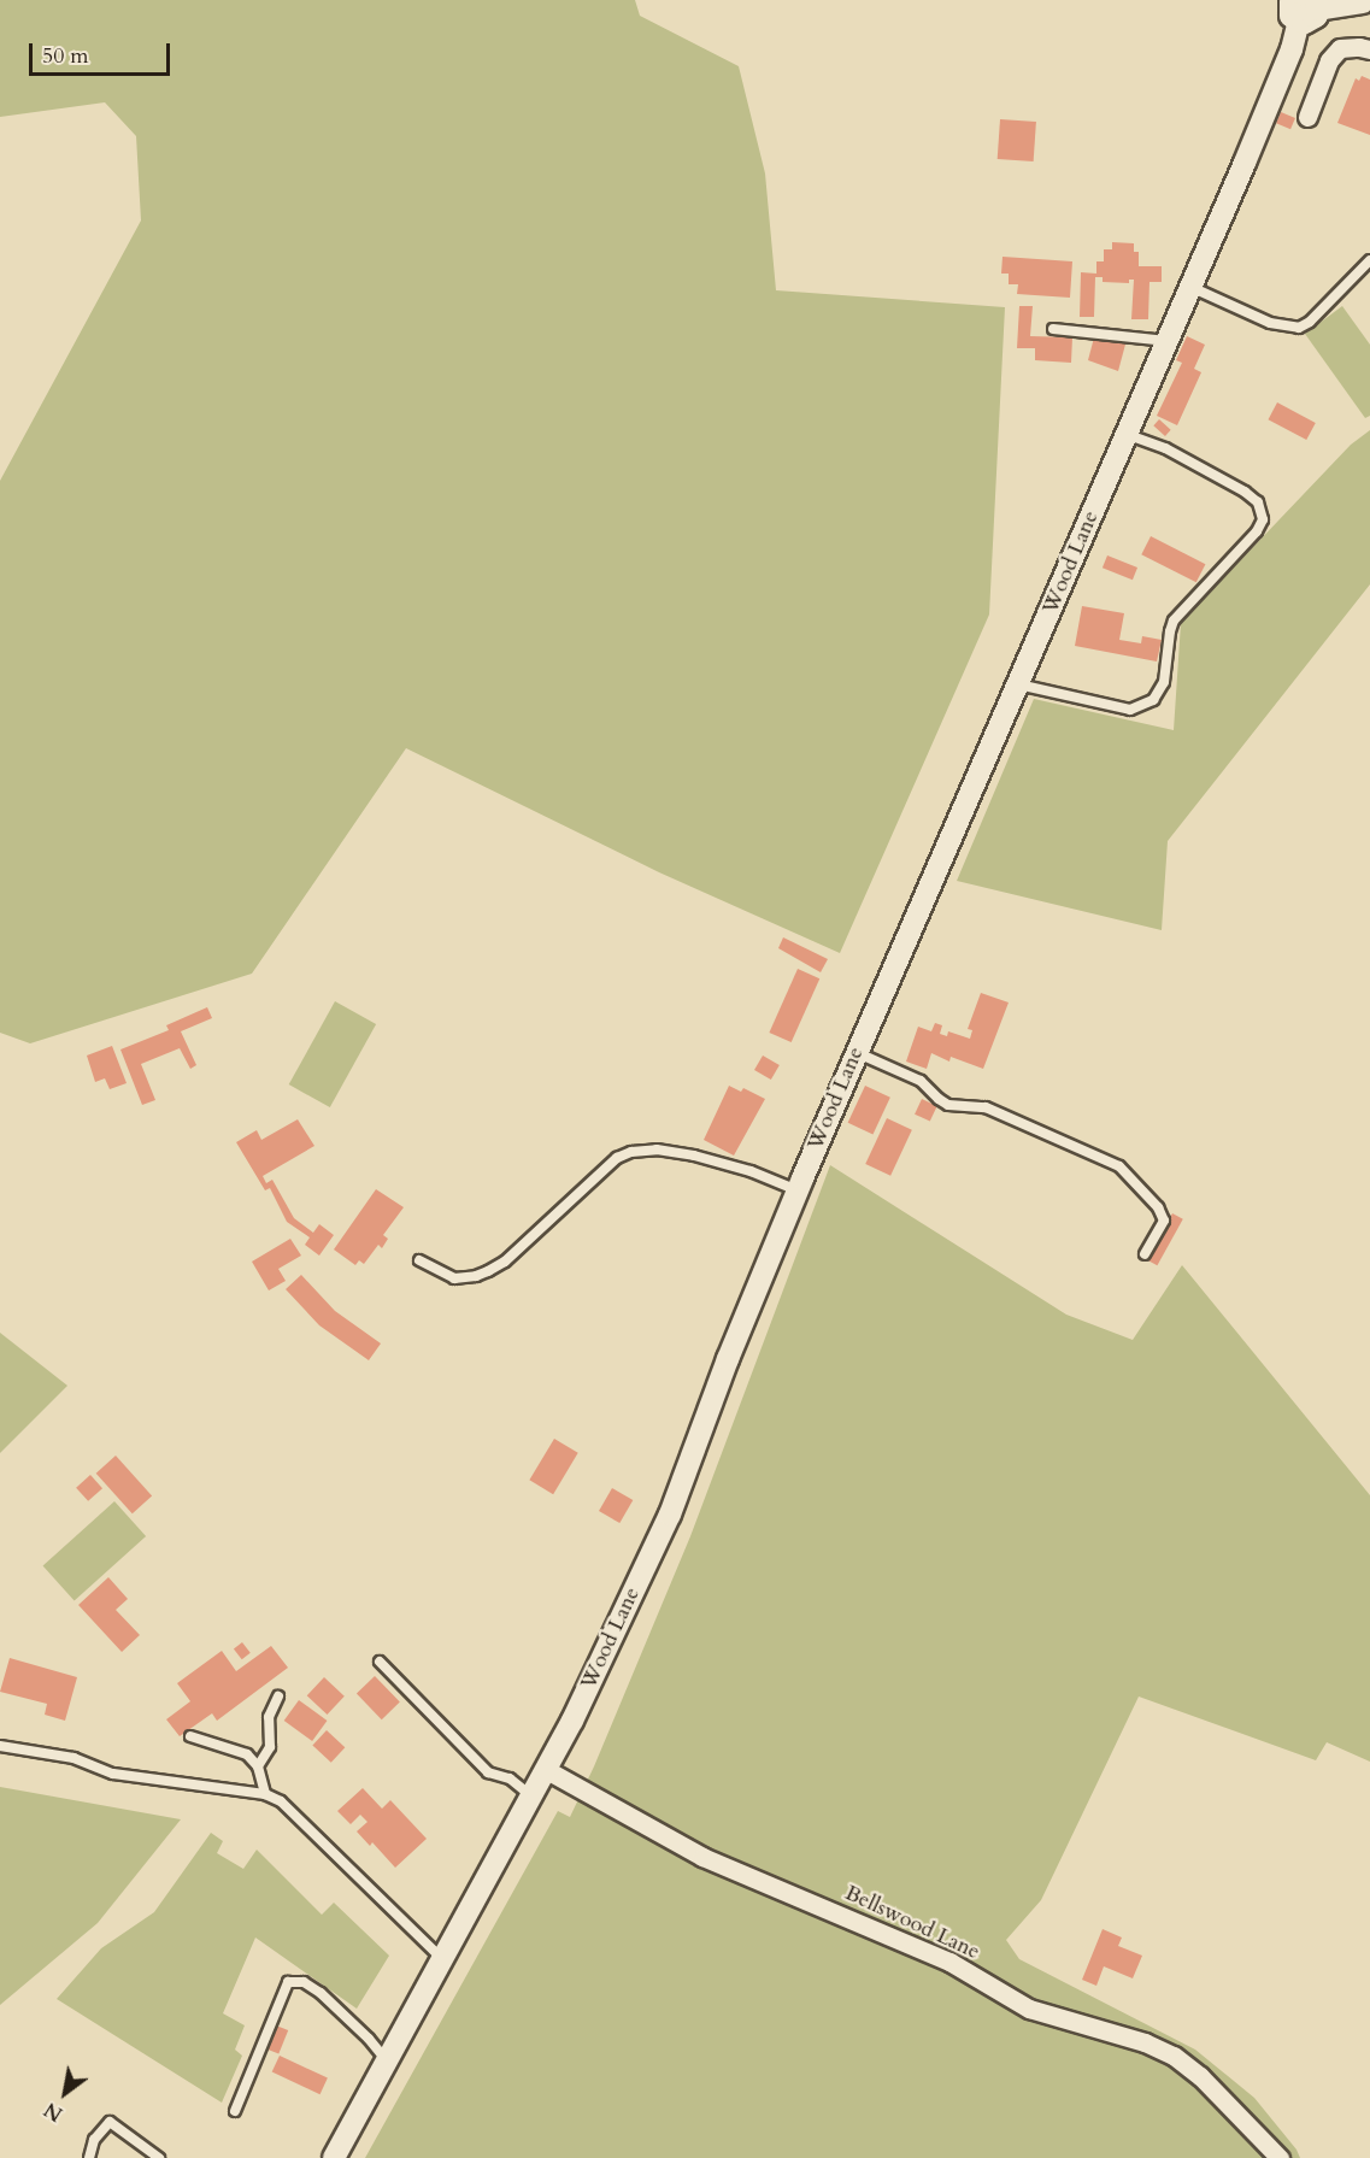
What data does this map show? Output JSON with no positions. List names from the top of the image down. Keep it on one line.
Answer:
{"streets":{"street":["Wood Lane","Bellswood Lane"]},"crossings":[["Wood Lane","Bellswood Lane"]],"scale_bar":"50 m","north":"bottom left"}
